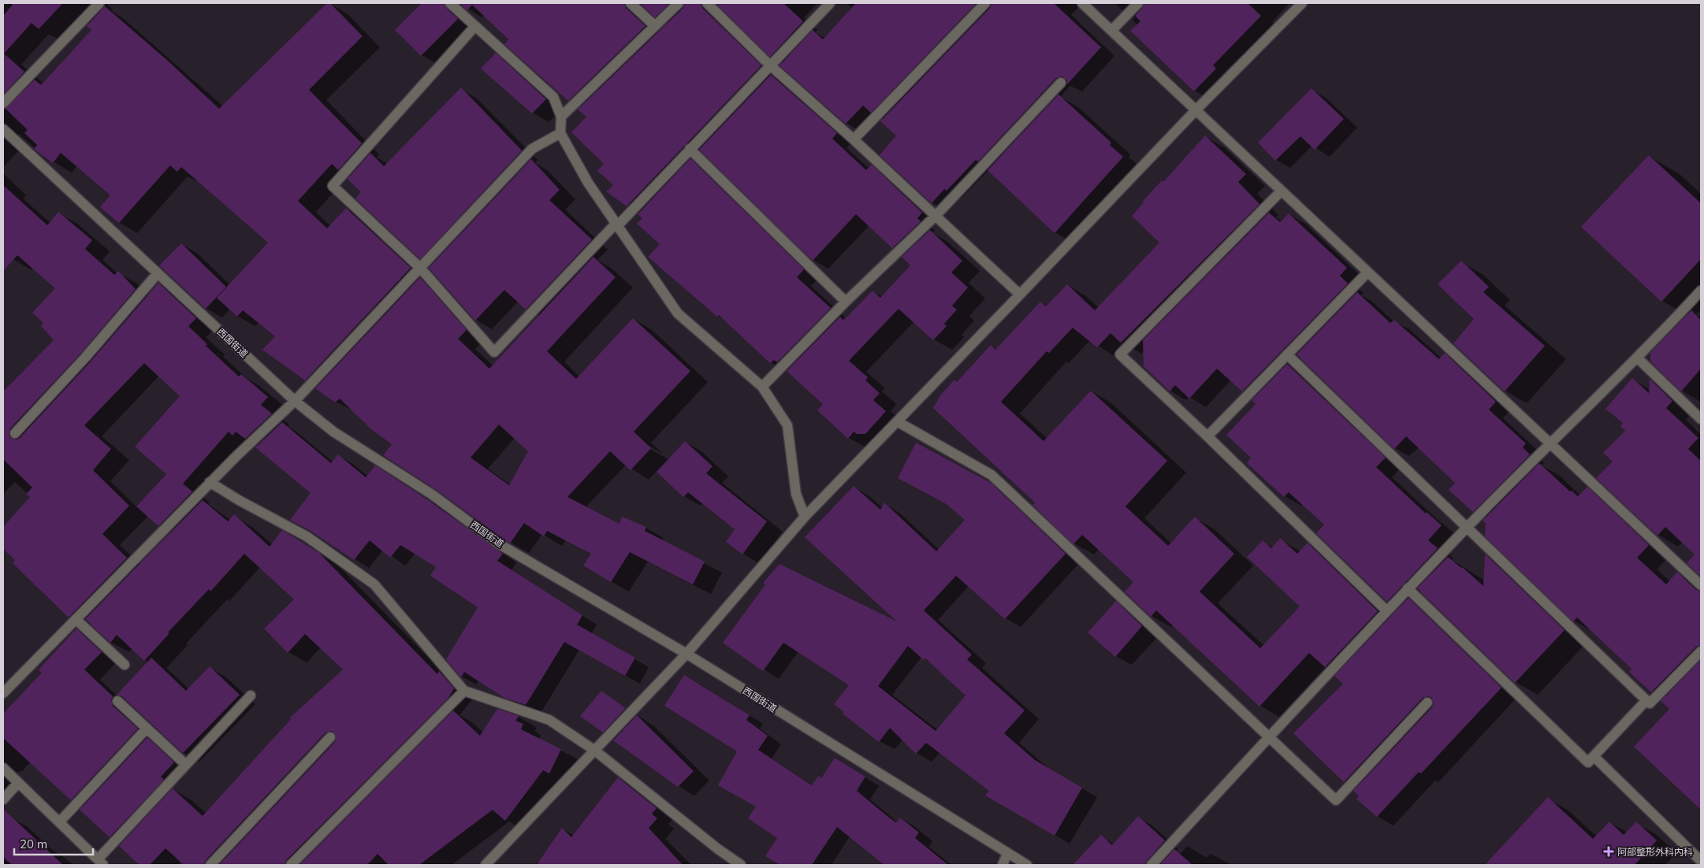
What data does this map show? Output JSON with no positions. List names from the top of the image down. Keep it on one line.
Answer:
{"streets":{"street":["西国街道"]},"places":{"health":["阿部整形外科内科"]},"scale_bar":"20 m"}
